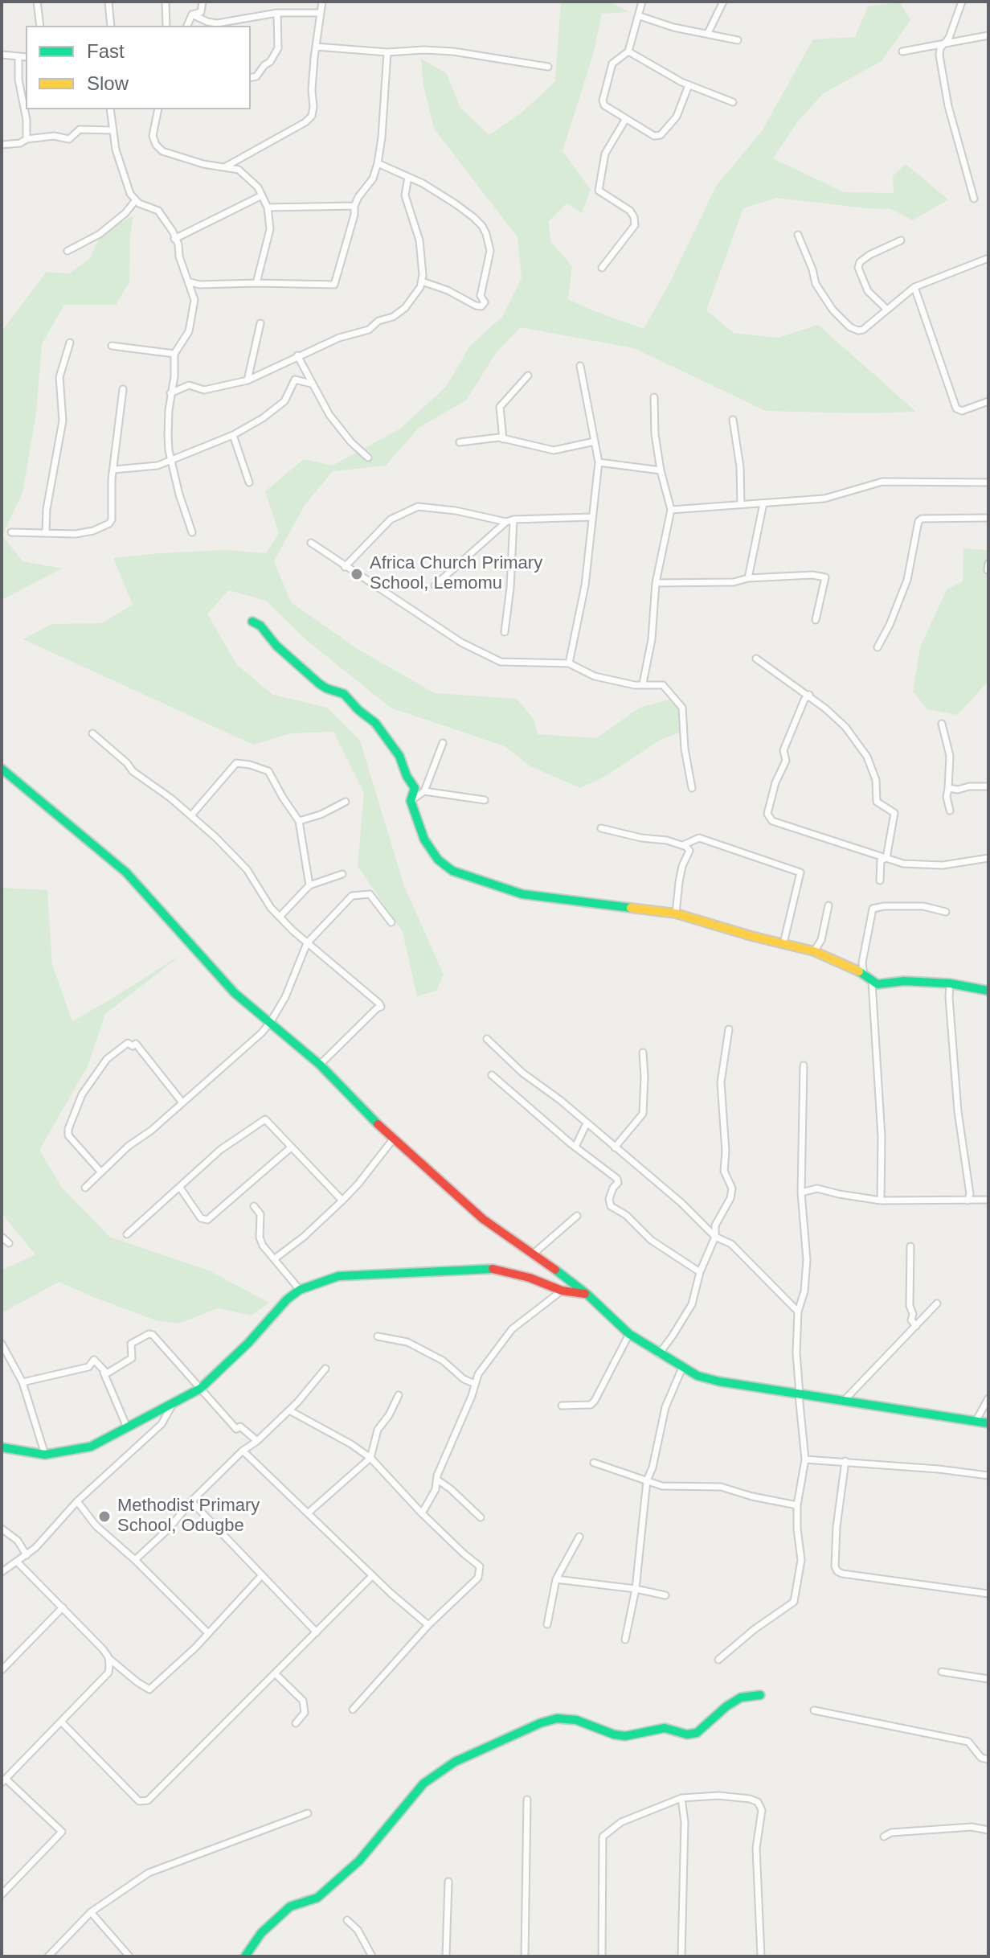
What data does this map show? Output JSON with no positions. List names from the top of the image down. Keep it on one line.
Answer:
{"places":["Africa Church Primary School, Lemomu","Methodist Primary School, Odugbe"],"legend":["Fast","Slow"]}
